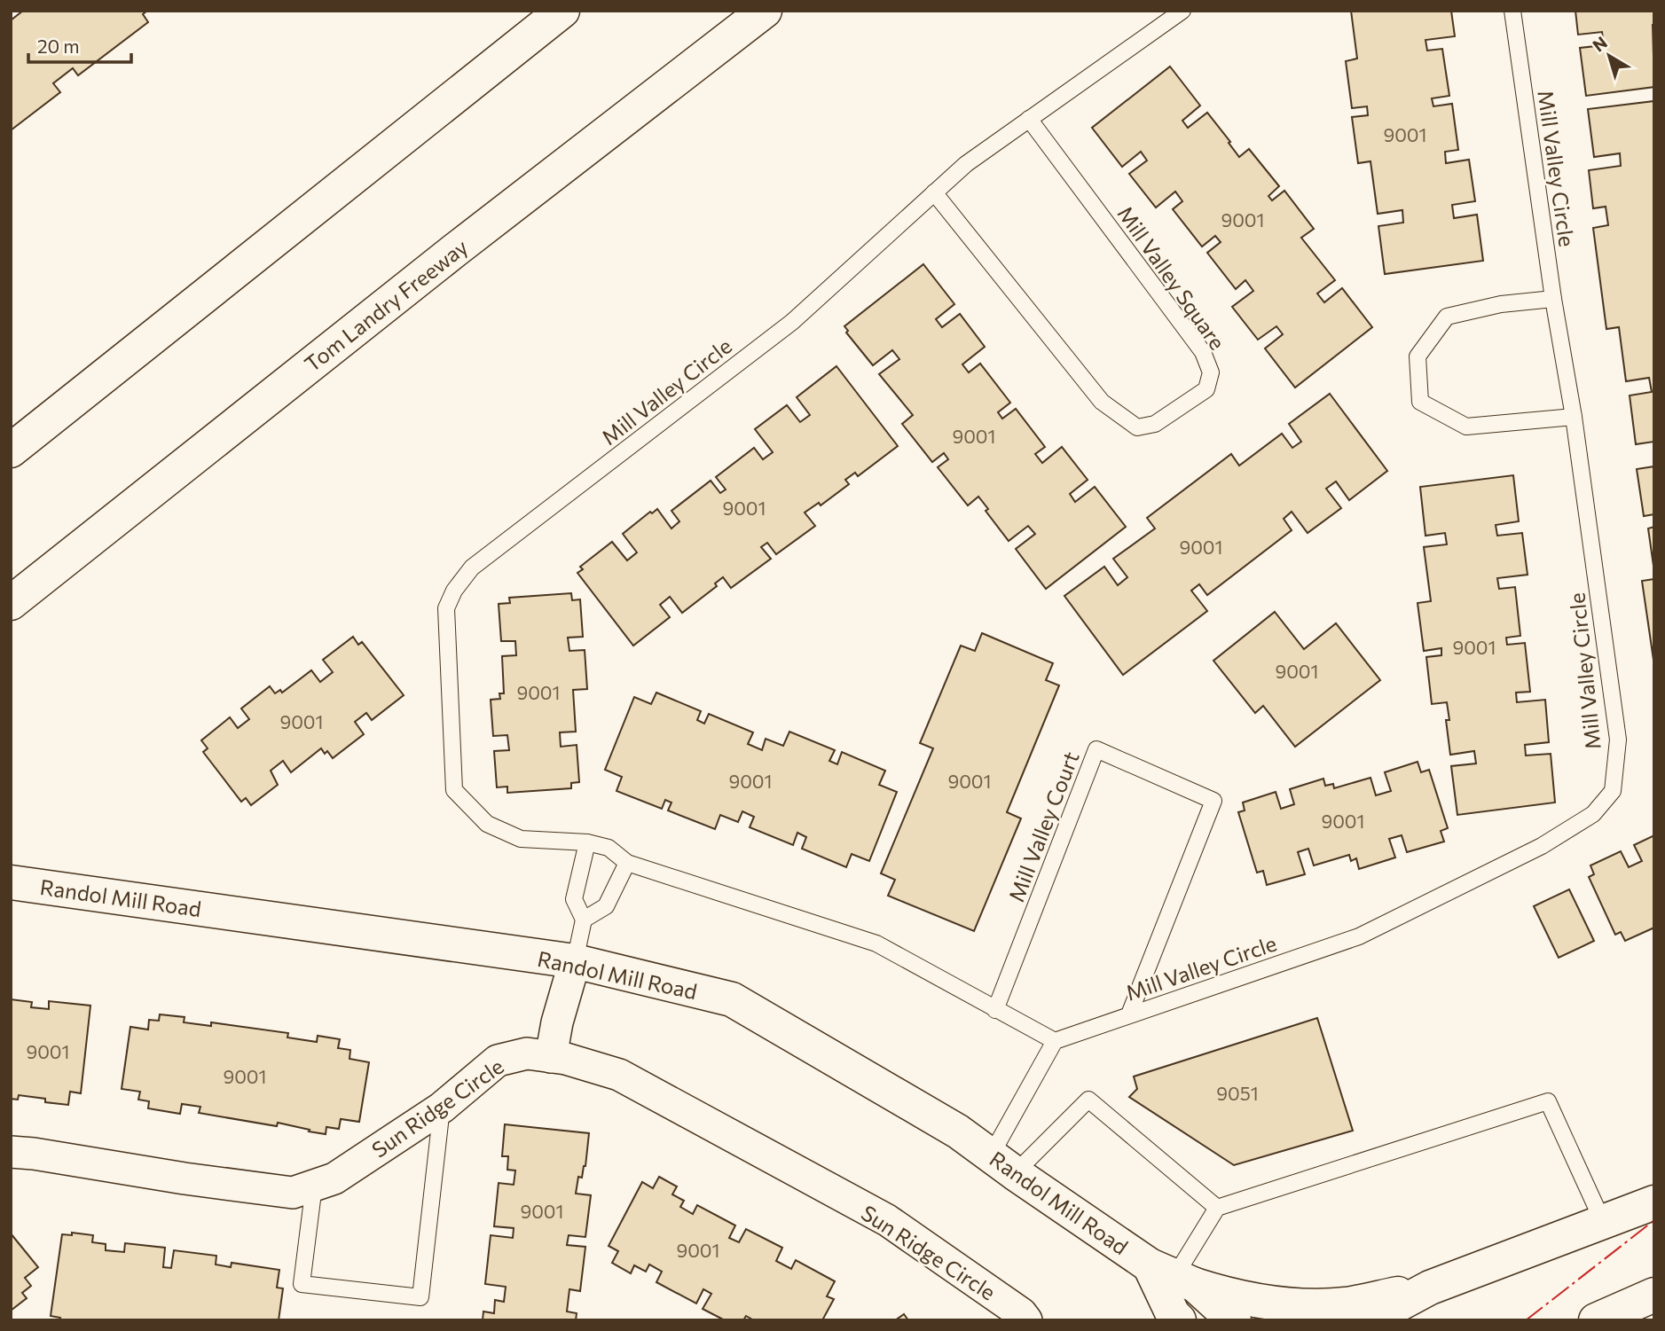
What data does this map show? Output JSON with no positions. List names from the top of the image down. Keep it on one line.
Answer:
{"streets":{"main road":["Tom Landry Freeway","Randol Mill Road"],"street":["Sun Ridge Circle"],"lane":["Mill Valley Circle","Mill Valley Square","Mill Valley Court"]},"crossings":[["Mill Valley Circle","Mill Valley Square"],["Mill Valley Circle","Mill Valley Court"]],"house_numbers":["9001","9001","9001","9001","9001","9001","9001","9001","9001","9001","9001","9001","9001","9001","9051","9001","9001"],"scale_bar":"20 m","north":"top left"}
